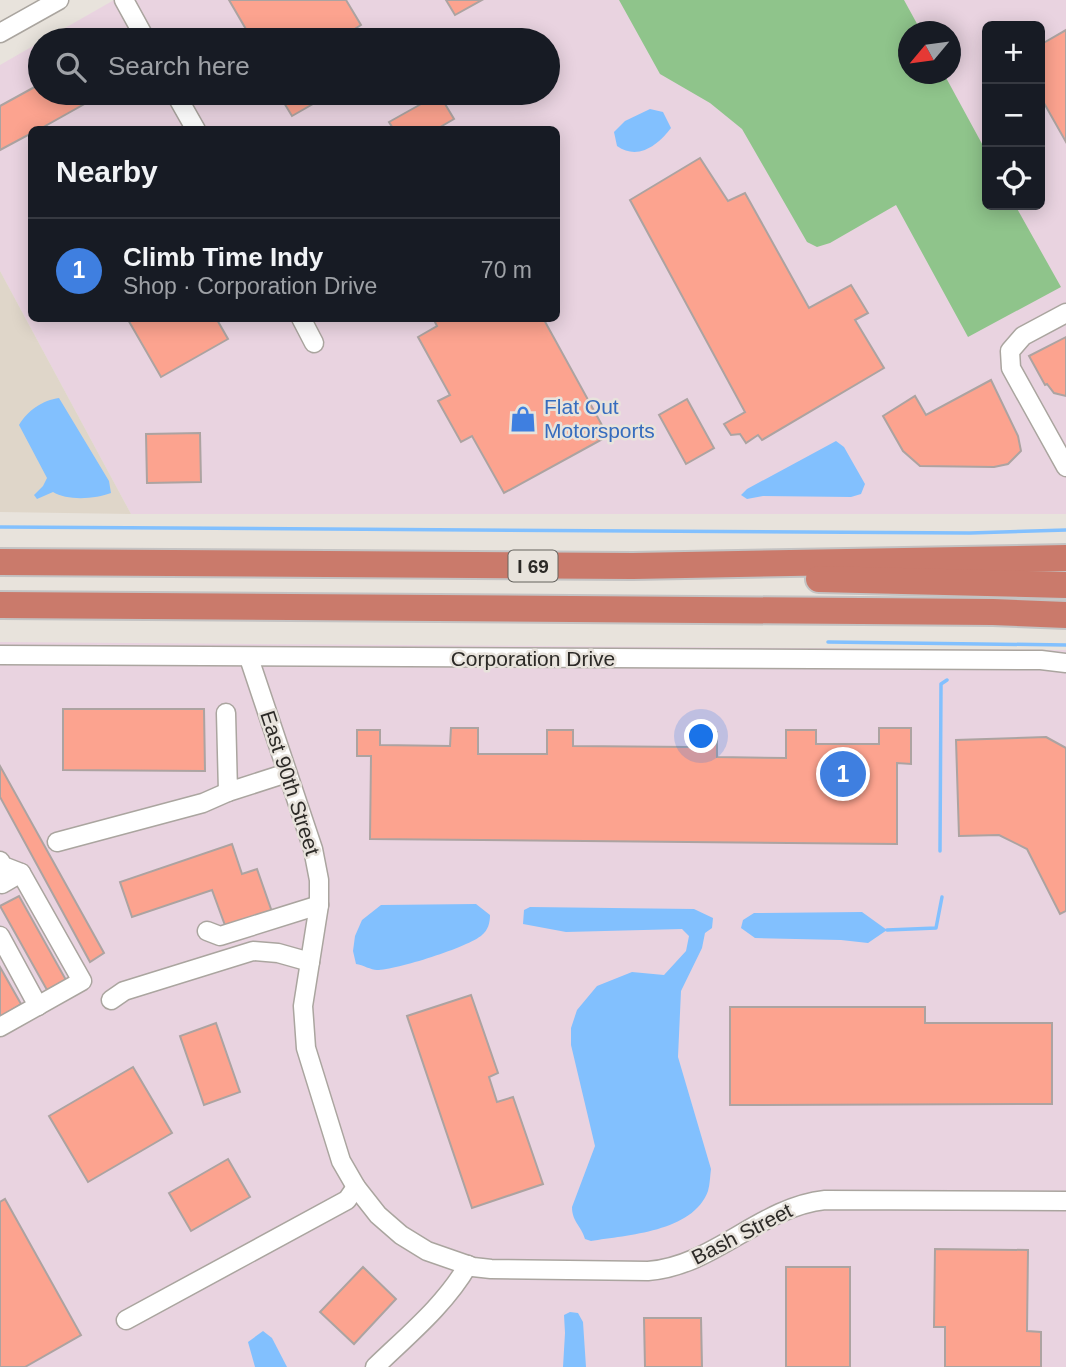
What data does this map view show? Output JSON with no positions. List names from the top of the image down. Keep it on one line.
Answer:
{"streets":{"highway":["I 69"],"street":["Corporation Drive","East 90th Street","Bash Street"]},"crossings":[["Corporation Drive","East 90th Street"],["East 90th Street","Bash Street"]],"places":{"shop":["Flat Out Motorsports"]},"north":"bottom left","page":{"map_buttons":["+","−"],"search":"Search here","heading":"Nearby","list":[{"mark":"1","name":"Climb Time Indy","note":"Shop · Corporation Drive","value":"70 m"}],"pins":"1"}}
